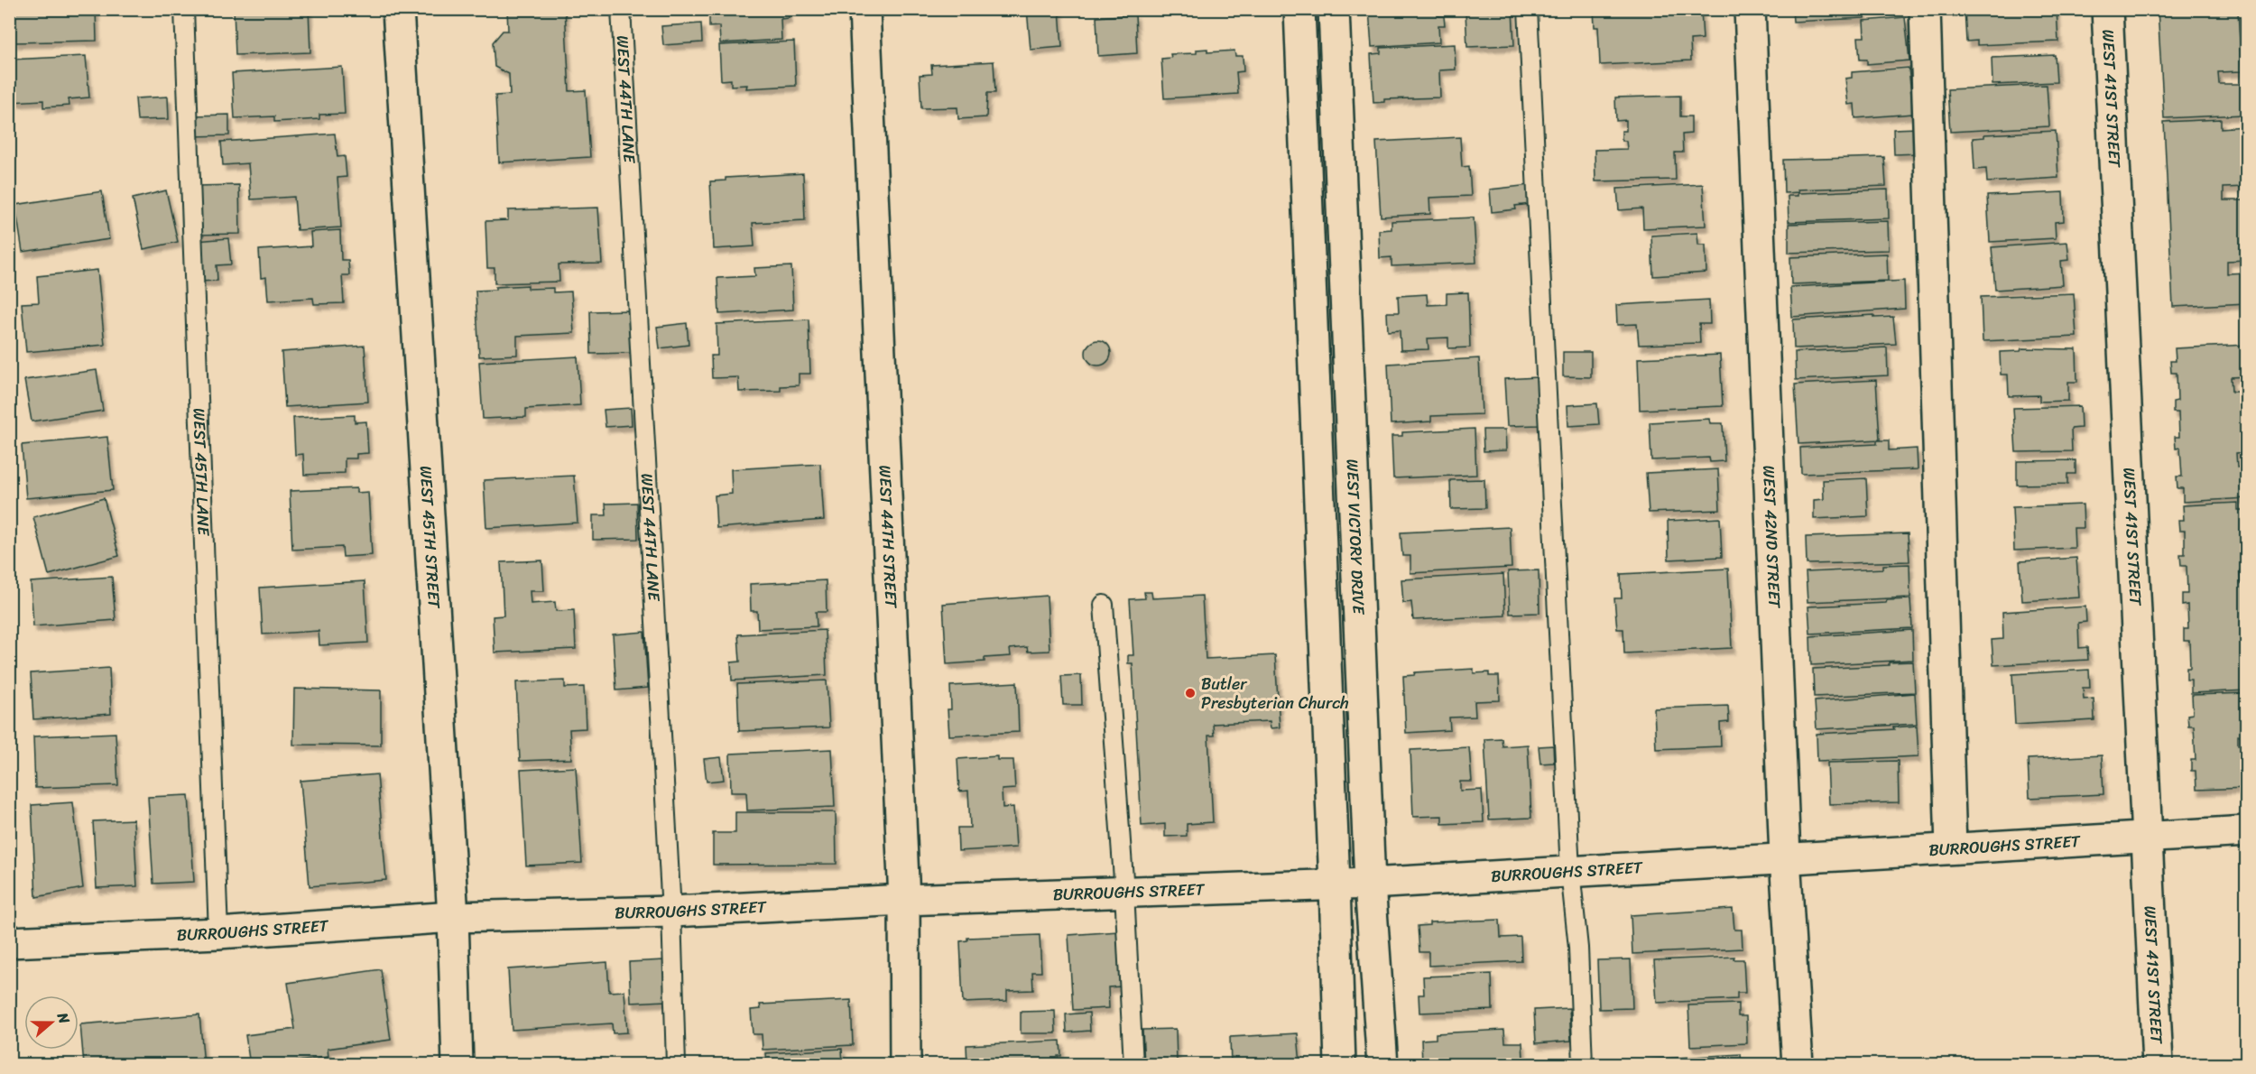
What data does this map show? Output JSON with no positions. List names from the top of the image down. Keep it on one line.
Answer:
{"streets":{"street":["WEST 41ST STREET","WEST 45TH STREET","WEST 44TH STREET","WEST VICTORY DRIVE","WEST 42ND STREET","BURROUGHS STREET"],"lane":["WEST 44TH LANE","WEST 45TH LANE"]},"crossings":[["WEST 44TH LANE","BURROUGHS STREET"],["WEST 41ST STREET","BURROUGHS STREET"],["WEST 45TH LANE","BURROUGHS STREET"],["WEST 45TH STREET","BURROUGHS STREET"],["WEST 44TH STREET","BURROUGHS STREET"],["WEST VICTORY DRIVE","BURROUGHS STREET"],["WEST 42ND STREET","BURROUGHS STREET"]],"places":["Butler Presbyterian Church"],"north":"right"}
